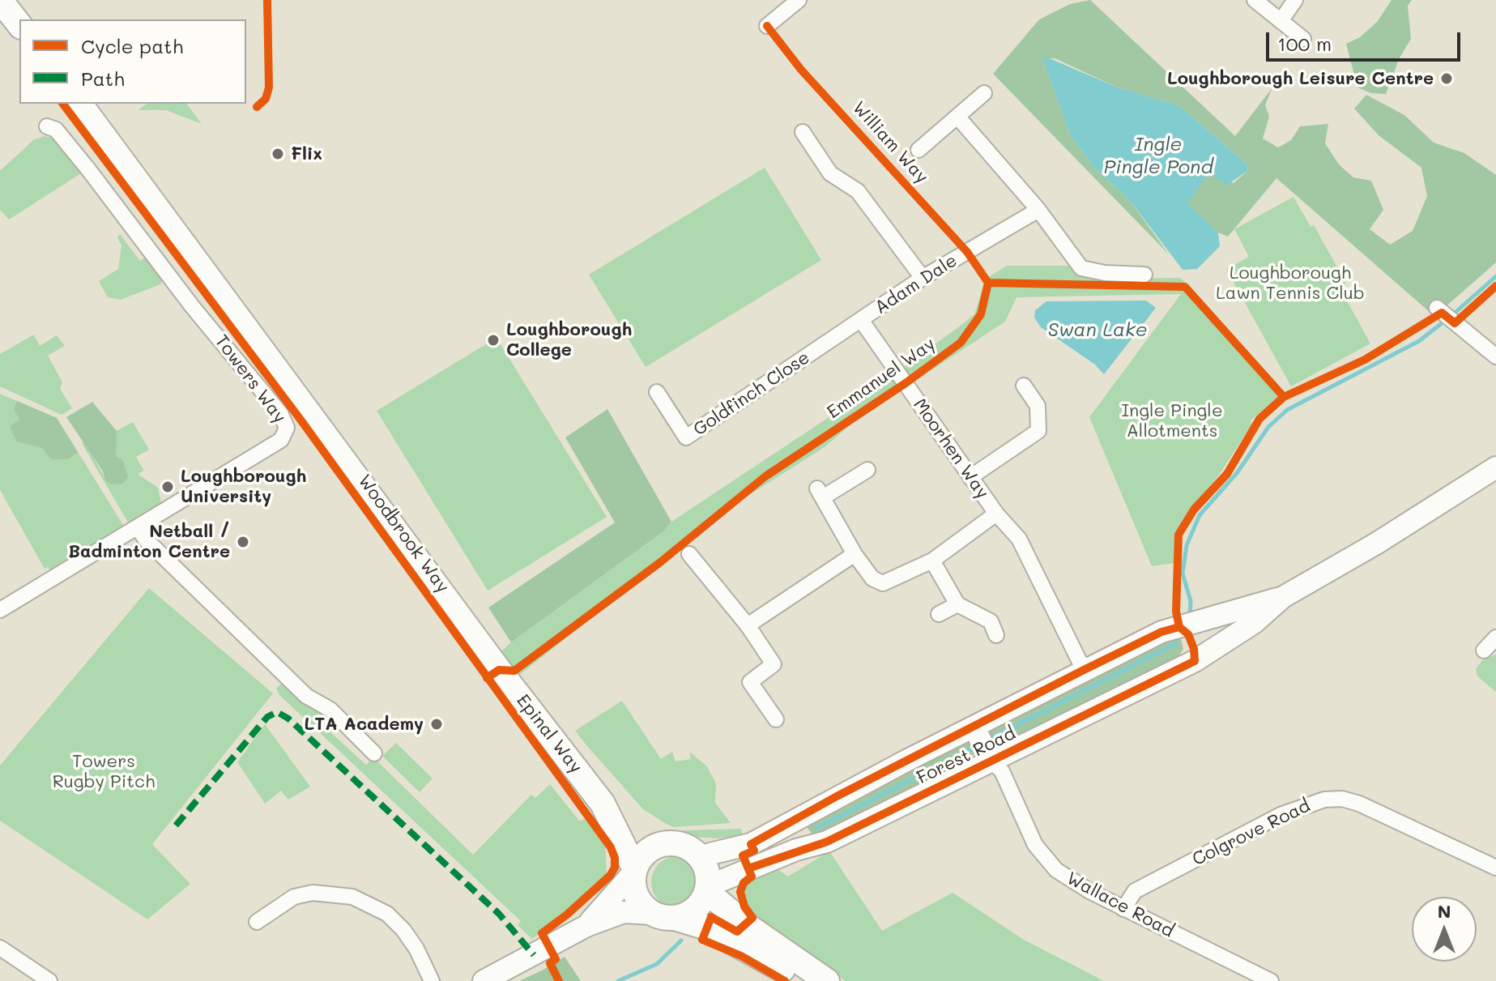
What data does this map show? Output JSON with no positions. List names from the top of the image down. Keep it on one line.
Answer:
{"streets":{"main road":["Epinal Way","Forest Road"],"street":["Adam Dale","Towers Way","Goldfinch Close","Moorhen Way","Colgrove Road","Wallace Road"],"cycle path":["William Way","Emmanuel Way","Woodbrook Way"]},"crossings":[["Adam Dale","Goldfinch Close"],["Adam Dale","Moorhen Way"],["Goldfinch Close","Moorhen Way"],["Moorhen Way","Forest Road"],["Epinal Way","Forest Road"],["Forest Road","Wallace Road"],["Colgrove Road","Wallace Road"]],"water":["Ingle Pingle Pond","Swan Lake"],"parks":["Loughborough Lawn Tennis Club","Ingle Pingle Allotments","Towers Rugby Pitch"],"places":["Loughborough Leisure Centre","Flix","Loughborough College","Loughborough University","Netball / Badminton Centre","LTA Academy"],"legend":["Cycle path","Path"],"scale_bar":"100 m","north":"top"}
